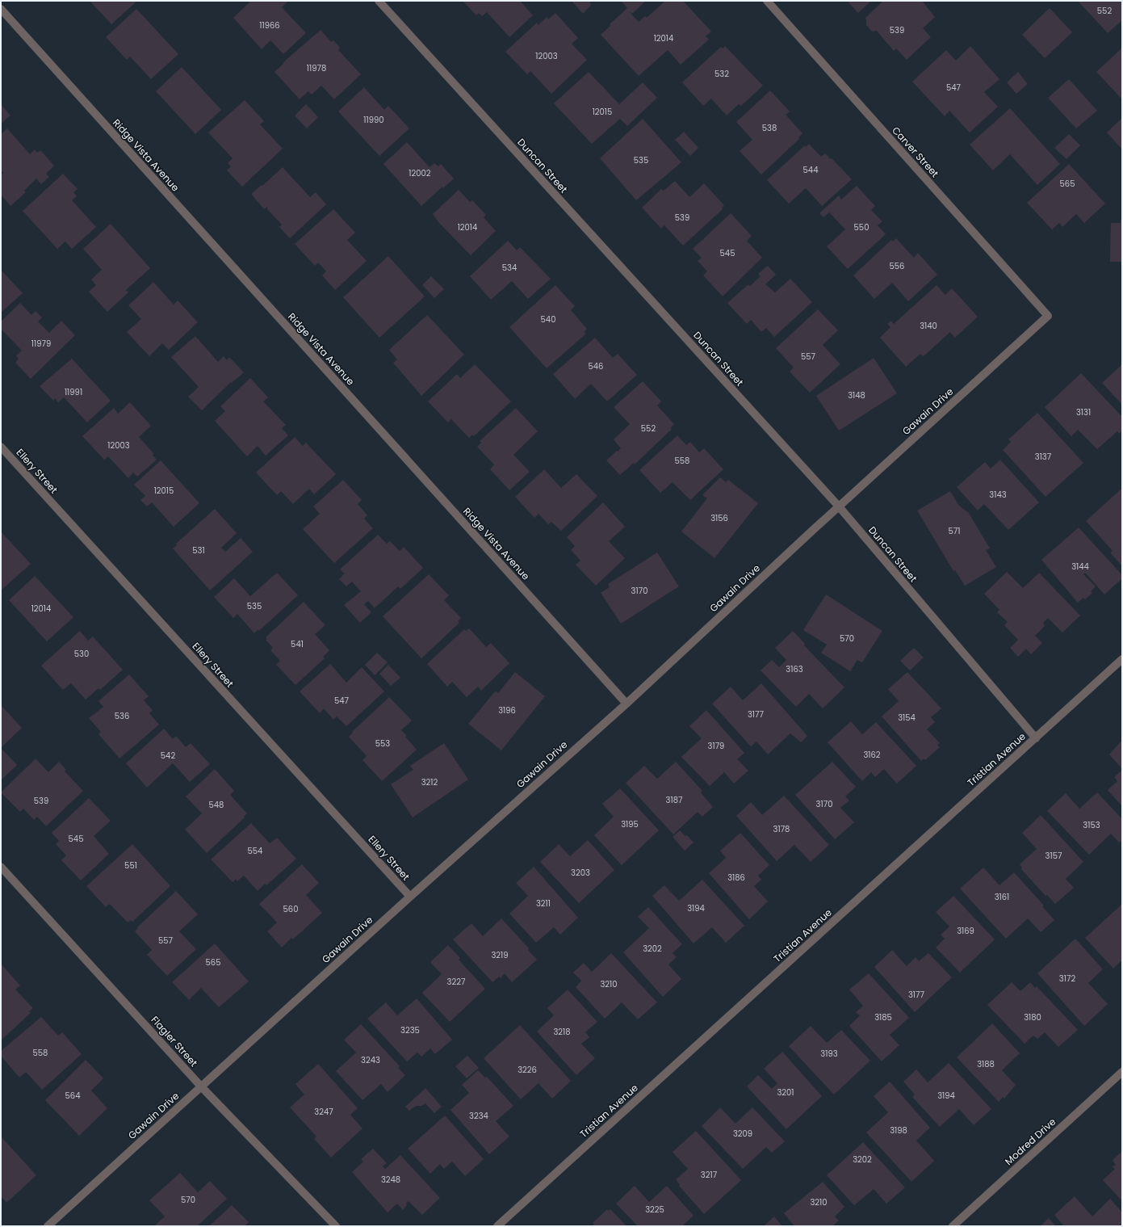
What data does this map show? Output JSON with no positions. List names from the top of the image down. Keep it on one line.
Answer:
{"streets":{"street":["Carver Street","Ridge Vista Avenue","Duncan Street","Gawain Drive","Ellery Street","Tristian Avenue","Flagler Street","Modred Drive"]},"crossings":[["Carver Street","Gawain Drive"],["Ridge Vista Avenue","Gawain Drive"],["Duncan Street","Gawain Drive"],["Duncan Street","Tristian Avenue"],["Gawain Drive","Ellery Street"],["Gawain Drive","Flagler Street"]],"house_numbers":["552","11966","539","12014","12003","11978","532","547","12015","11990","538","535","544","12002","565","539","12014","550","545","556","534","540","3140","11979","557","546","11991","3148","3131","552","12003","3137","558","12015","3143","3156","571","531","3144","3170","535","12014","570","541","530","3163","547","3196","3177","536","3154","553","3179","3162","542","3212","3187","539","3170","548","3195","3153","3178","545","554","3157","551","3203","3186","3161","3211","3194","560","3169","557","3202","3219","565","3172","3227","3210","3177","3185","3180","3235","3218","558","3193","3243","3188","3226","3201","564","3194","3247","3234","3198","3209","3202","3217","3248","570","3210","3225"]}
